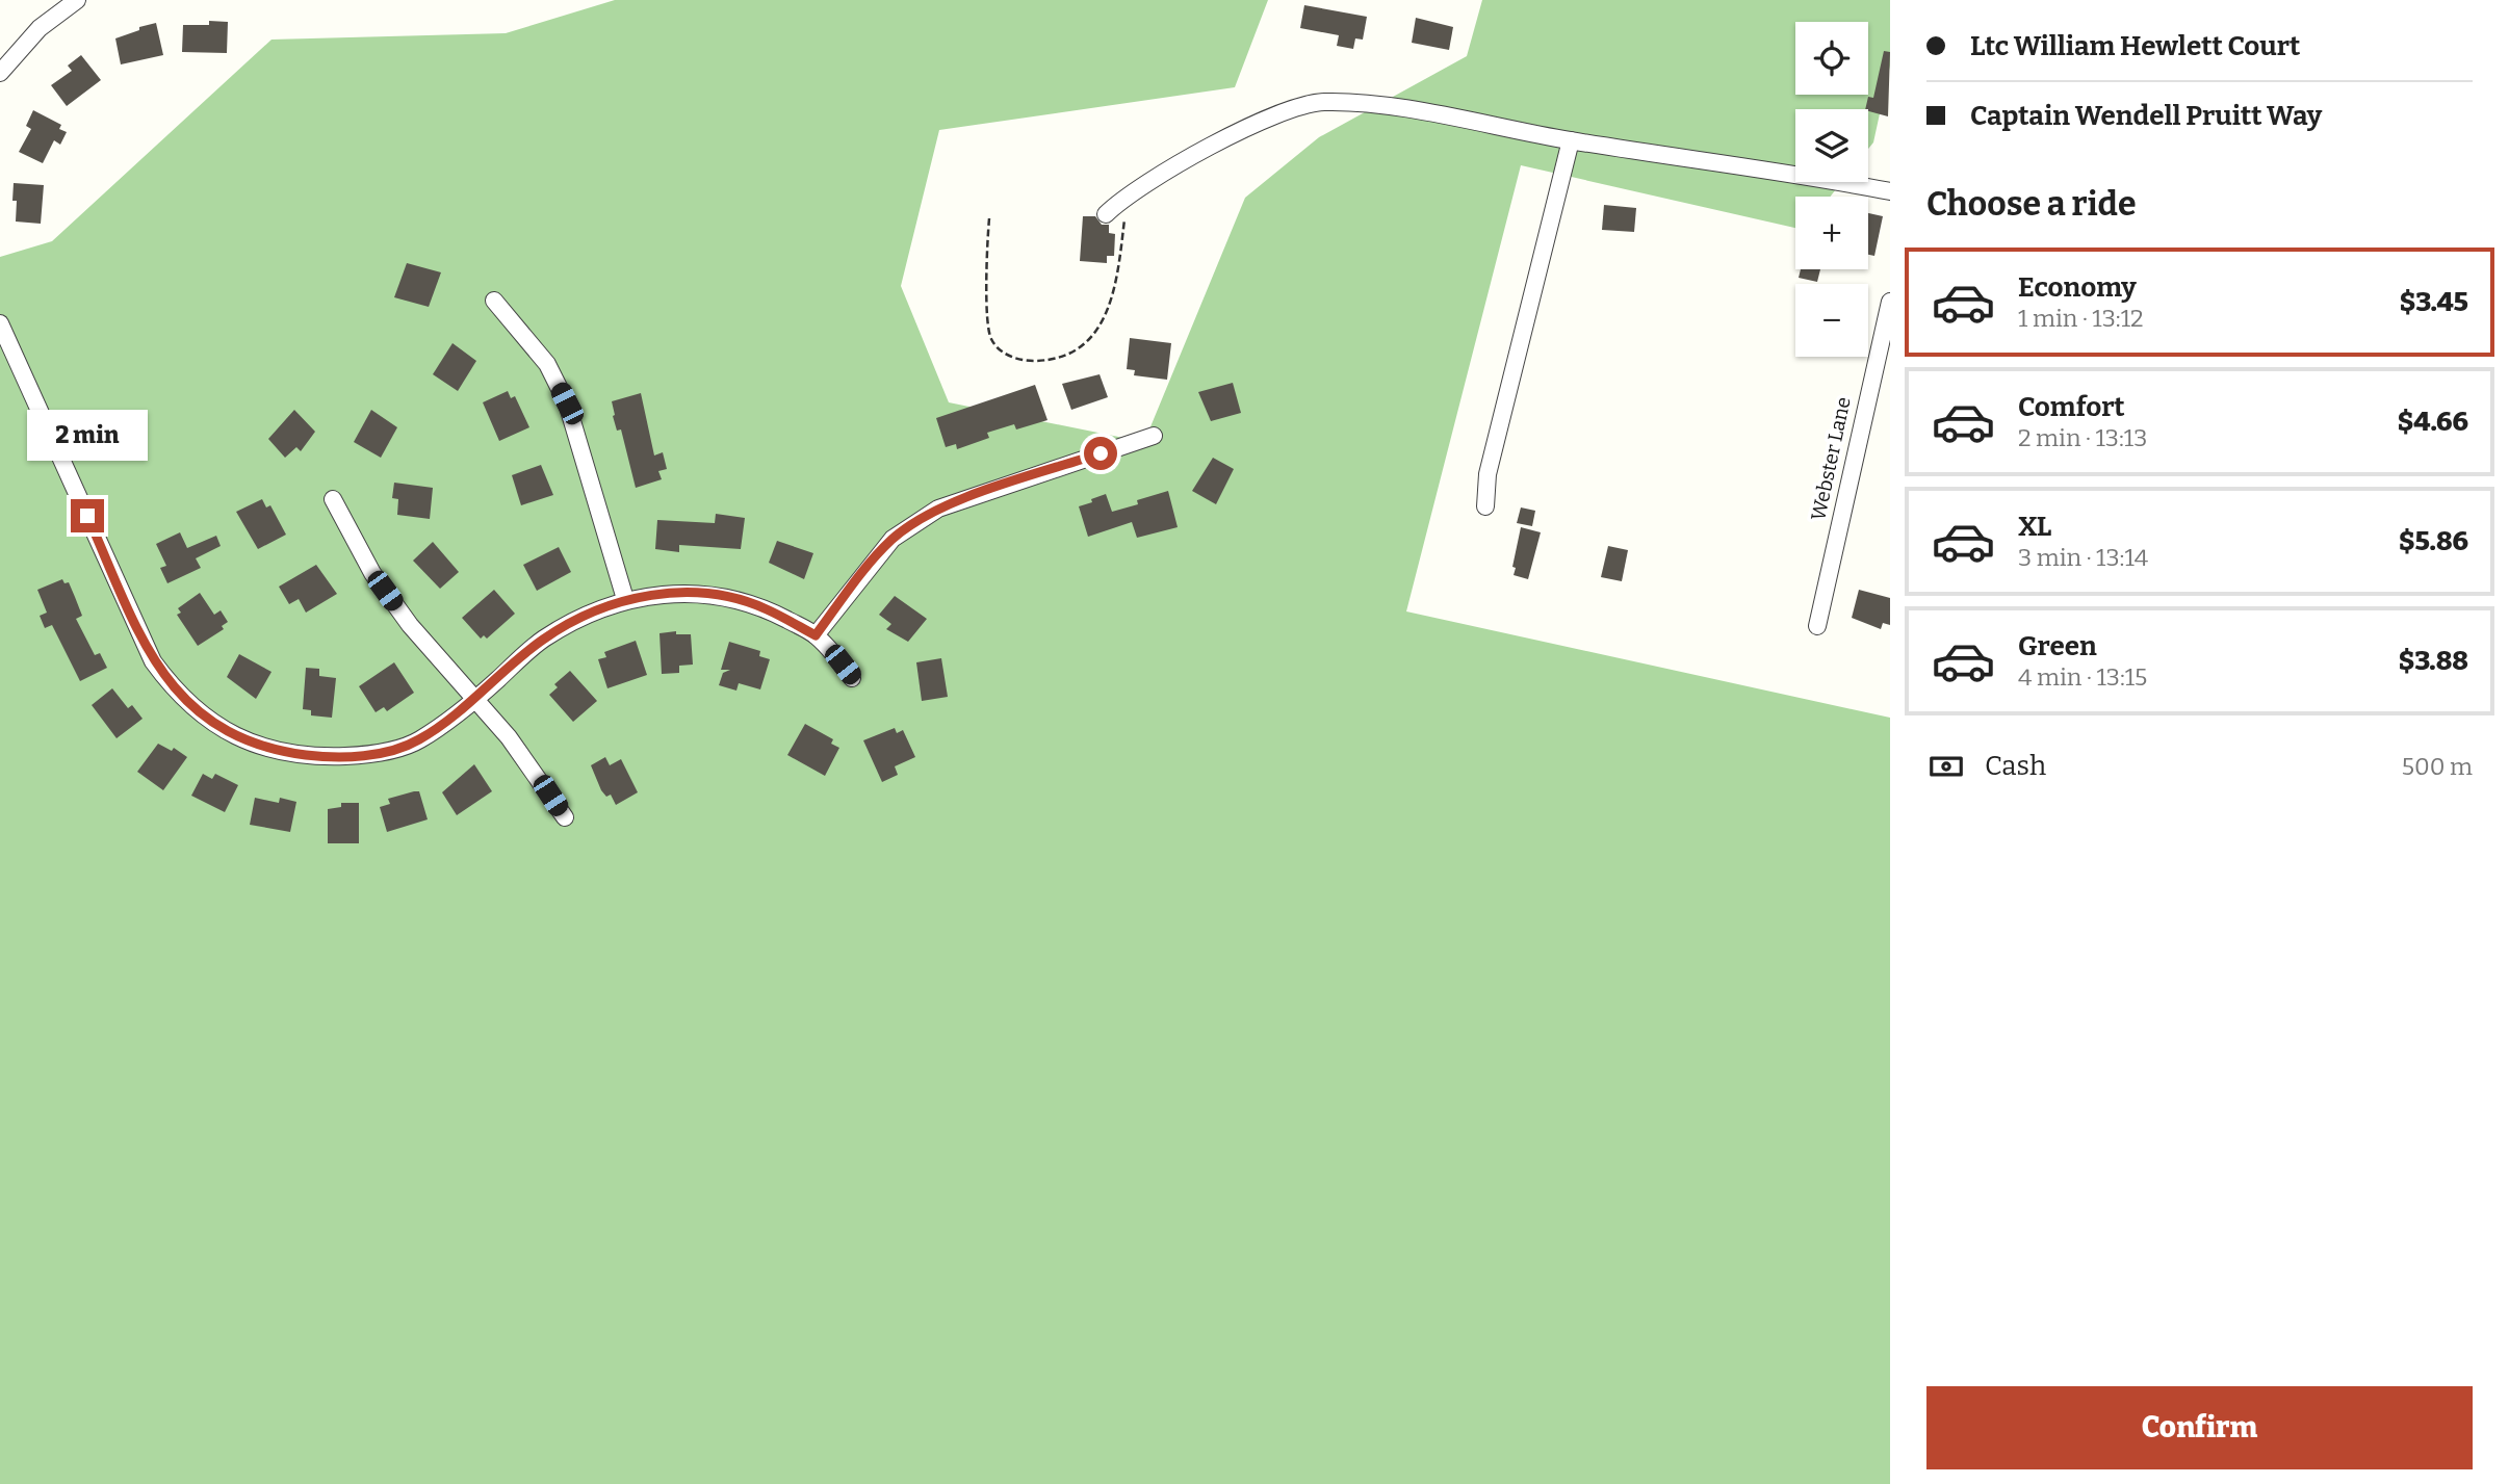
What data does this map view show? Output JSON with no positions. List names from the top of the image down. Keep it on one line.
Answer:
{"streets":{"street":["Webster Lane"]},"page":{"banner":["Ltc William Hewlett Court","Captain Wendell Pruitt Way"],"map_buttons":["+","−"],"heading":"Choose a ride","list":[{"name":"Economy","note":"1 min · 13:12","value":"$3.45"},{"name":"Comfort","note":"2 min · 13:13","value":"$4.66"},{"name":"XL","note":"3 min · 13:14","value":"$5.86"},{"name":"Green","note":"4 min · 13:15","value":"$3.88"}],"bubble":"2 min","pay":["Cash","500 m"],"buttons":"Confirm"}}
